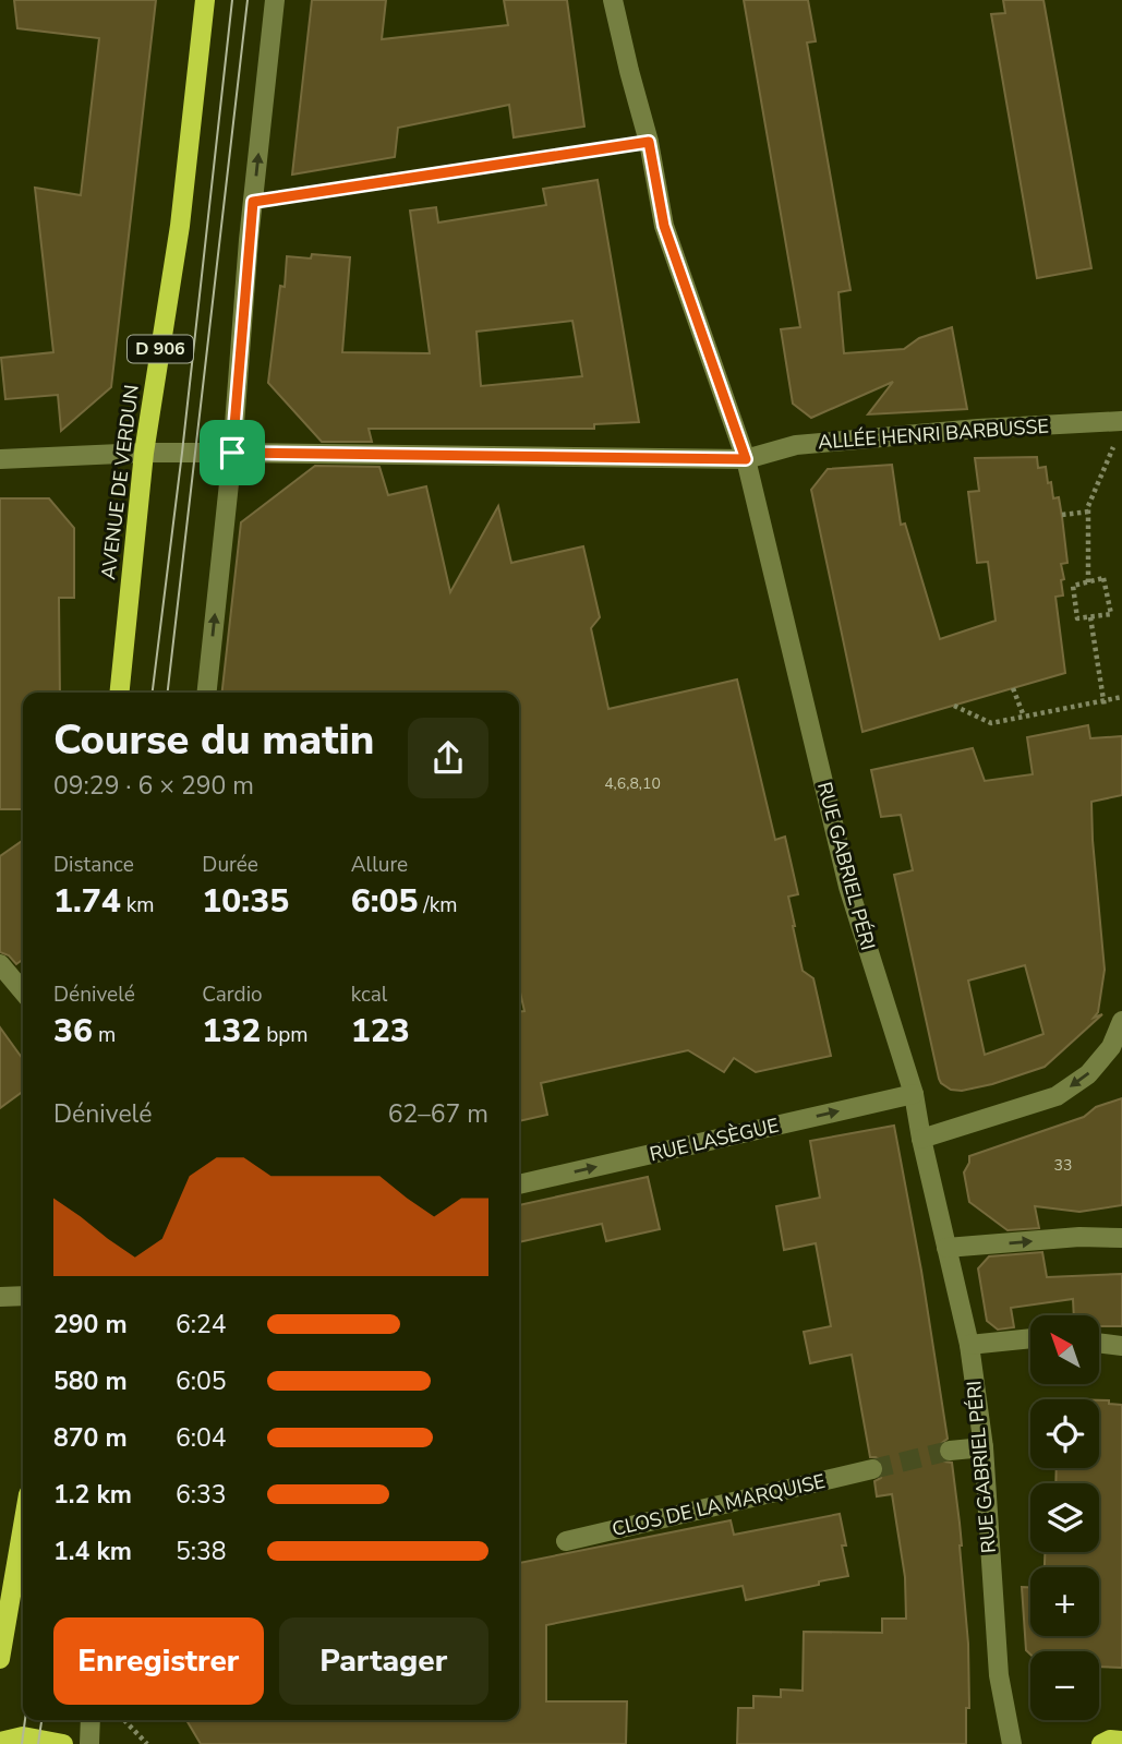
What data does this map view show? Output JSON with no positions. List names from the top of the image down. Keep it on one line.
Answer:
{"streets":{"main road":["D 906","AVENUE DE VERDUN"],"street":["ALLÉE HENRI BARBUSSE","RUE GABRIEL PÉRI","RUE LASÈGUE","CLOS DE LA MARQUISE"]},"crossings":[["ALLÉE HENRI BARBUSSE","AVENUE DE VERDUN"],["ALLÉE HENRI BARBUSSE","RUE GABRIEL PÉRI"],["RUE GABRIEL PÉRI","RUE LASÈGUE"]],"one_way":["RUE LASÈGUE"],"house_numbers":["4,6,8,10","33"],"north":"top left","page":{"heading":["Course du matin","09:29 · 6 × 290 m"],"stats":[["Distance","1.74 km"],["Durée","10:35"],["Allure","6:05 /km"],["Dénivelé","36 m"],["Cardio","132 bpm"],["kcal","123"]],"chart":["Dénivelé","62–67 m"],"list":[{"name":"290 m","note":"6:24"},{"name":"580 m","note":"6:05"},{"name":"870 m","note":"6:04"},{"name":"1.2 km","note":"6:33"},{"name":"1.4 km","note":"5:38"}],"map_buttons":["+","−"],"buttons":["Enregistrer","Partager"]}}
